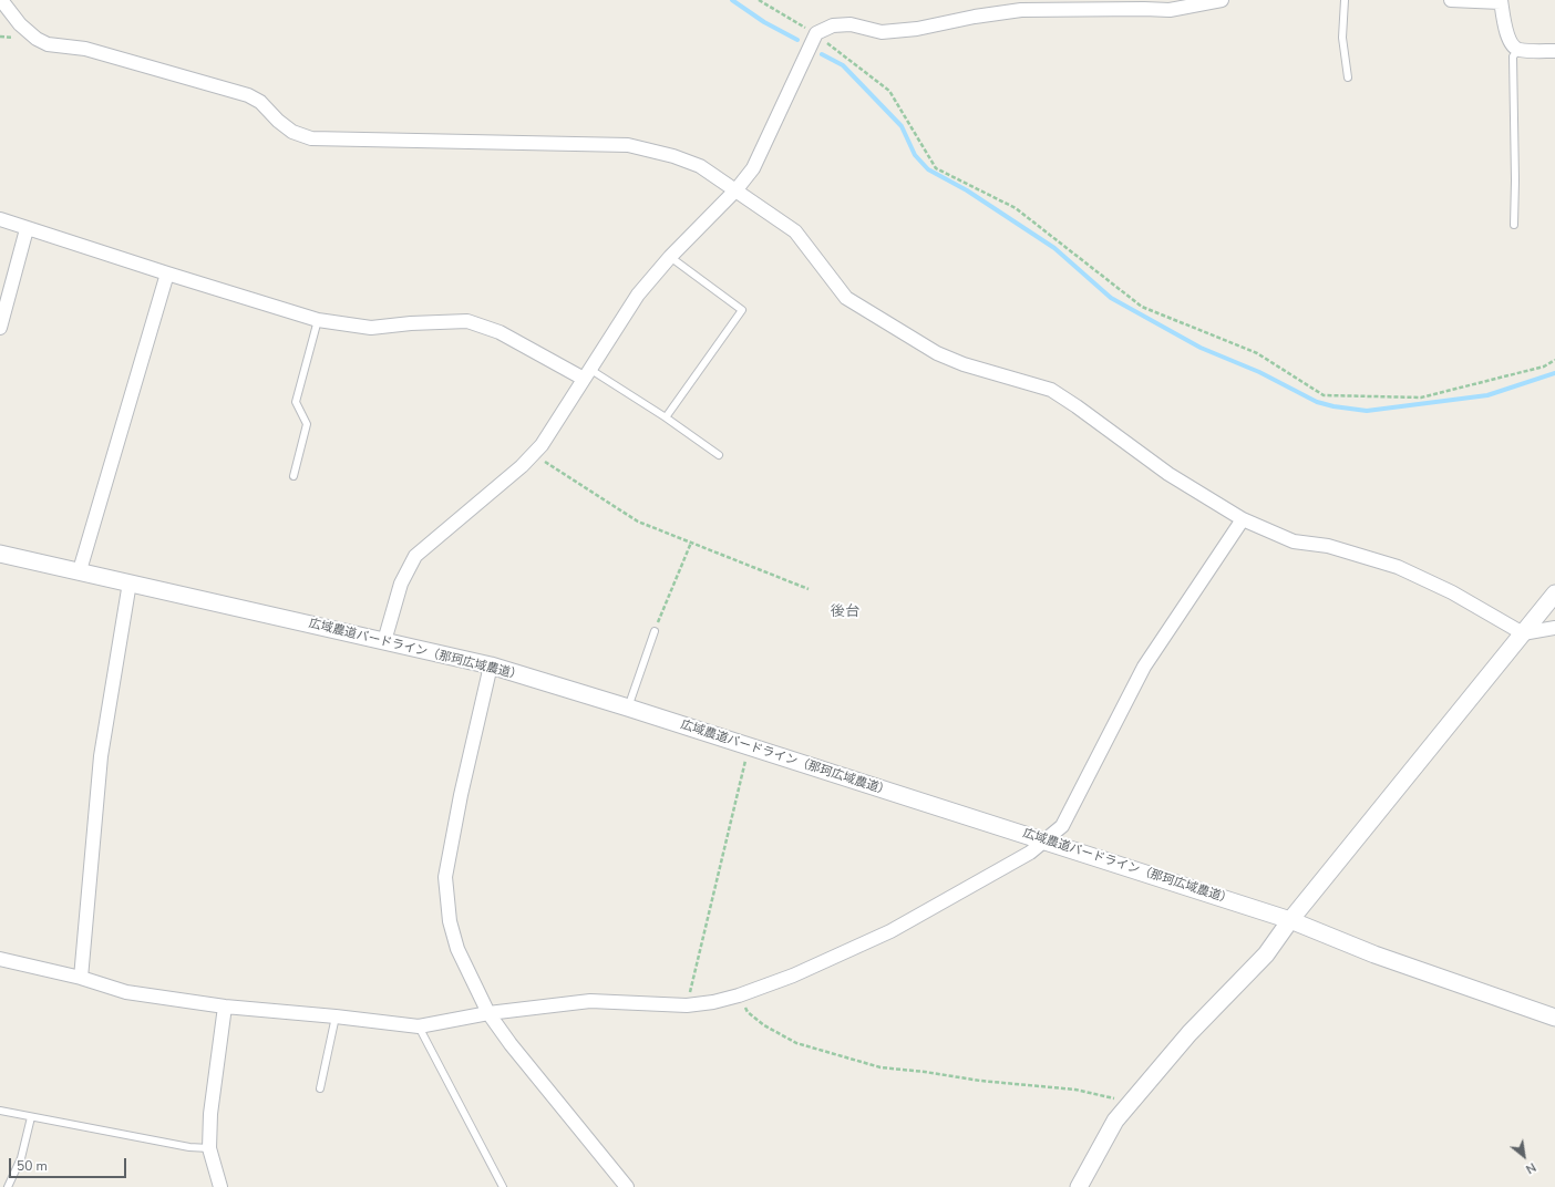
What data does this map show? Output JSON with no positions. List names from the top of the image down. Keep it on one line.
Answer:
{"streets":{"street":["広域農道バードライン（那珂広域農道）"]},"districts":["後台"],"scale_bar":"50 m","north":"bottom right"}
